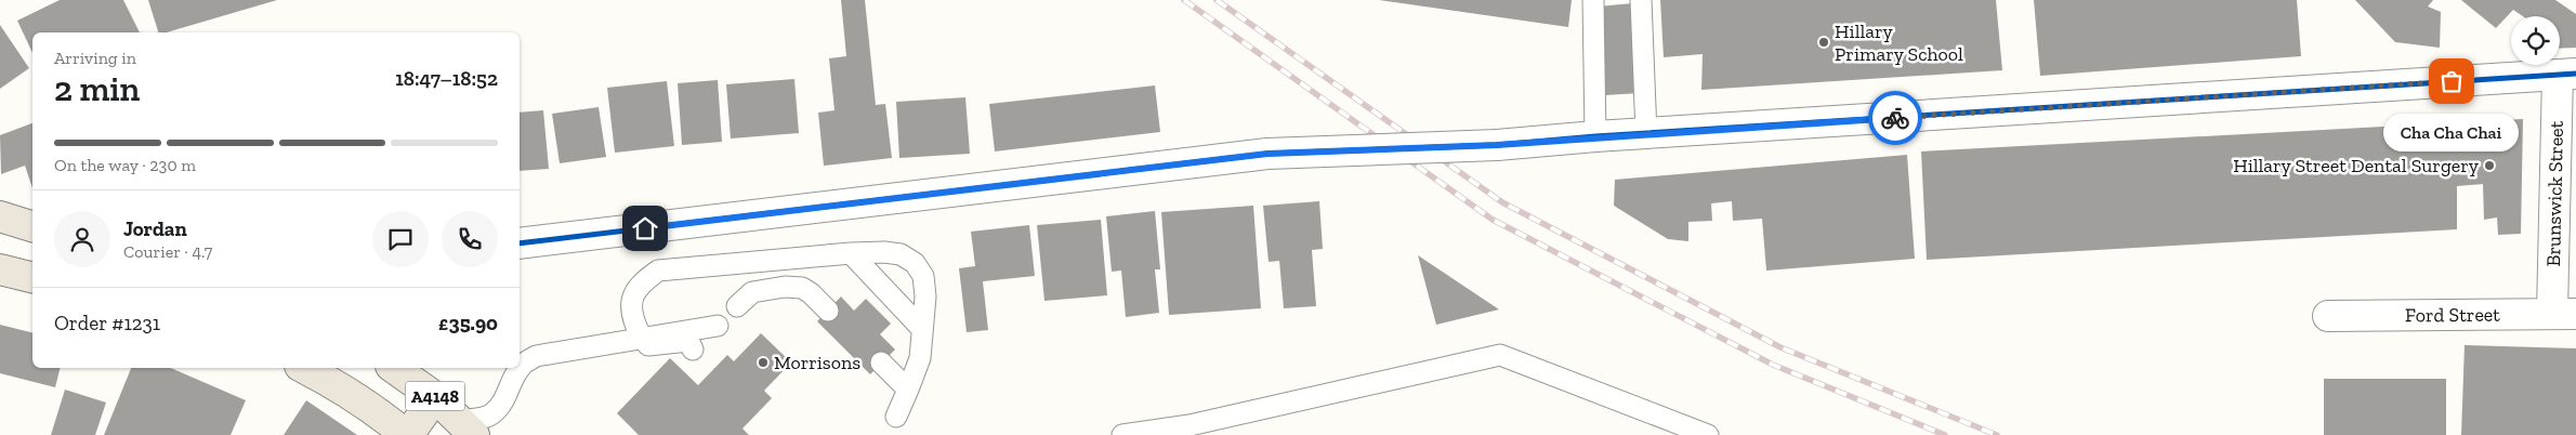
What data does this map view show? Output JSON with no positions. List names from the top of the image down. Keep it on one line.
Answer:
{"streets":{"highway":["A4148"],"street":["Brunswick Street","Ford Street"]},"crossings":[["Brunswick Street","Ford Street"]],"places":["Hillary Primary School","Cha Cha Chai","Hillary Street Dental Surgery","Morrisons"],"page":{"heading":["2 min","Arriving in","18:47–18:52"],"panel":["Jordan","Courier · 4.7","Order #1231","£35.90"],"bubble":"Cha Cha Chai","bar":"On the way · 230 m"}}
